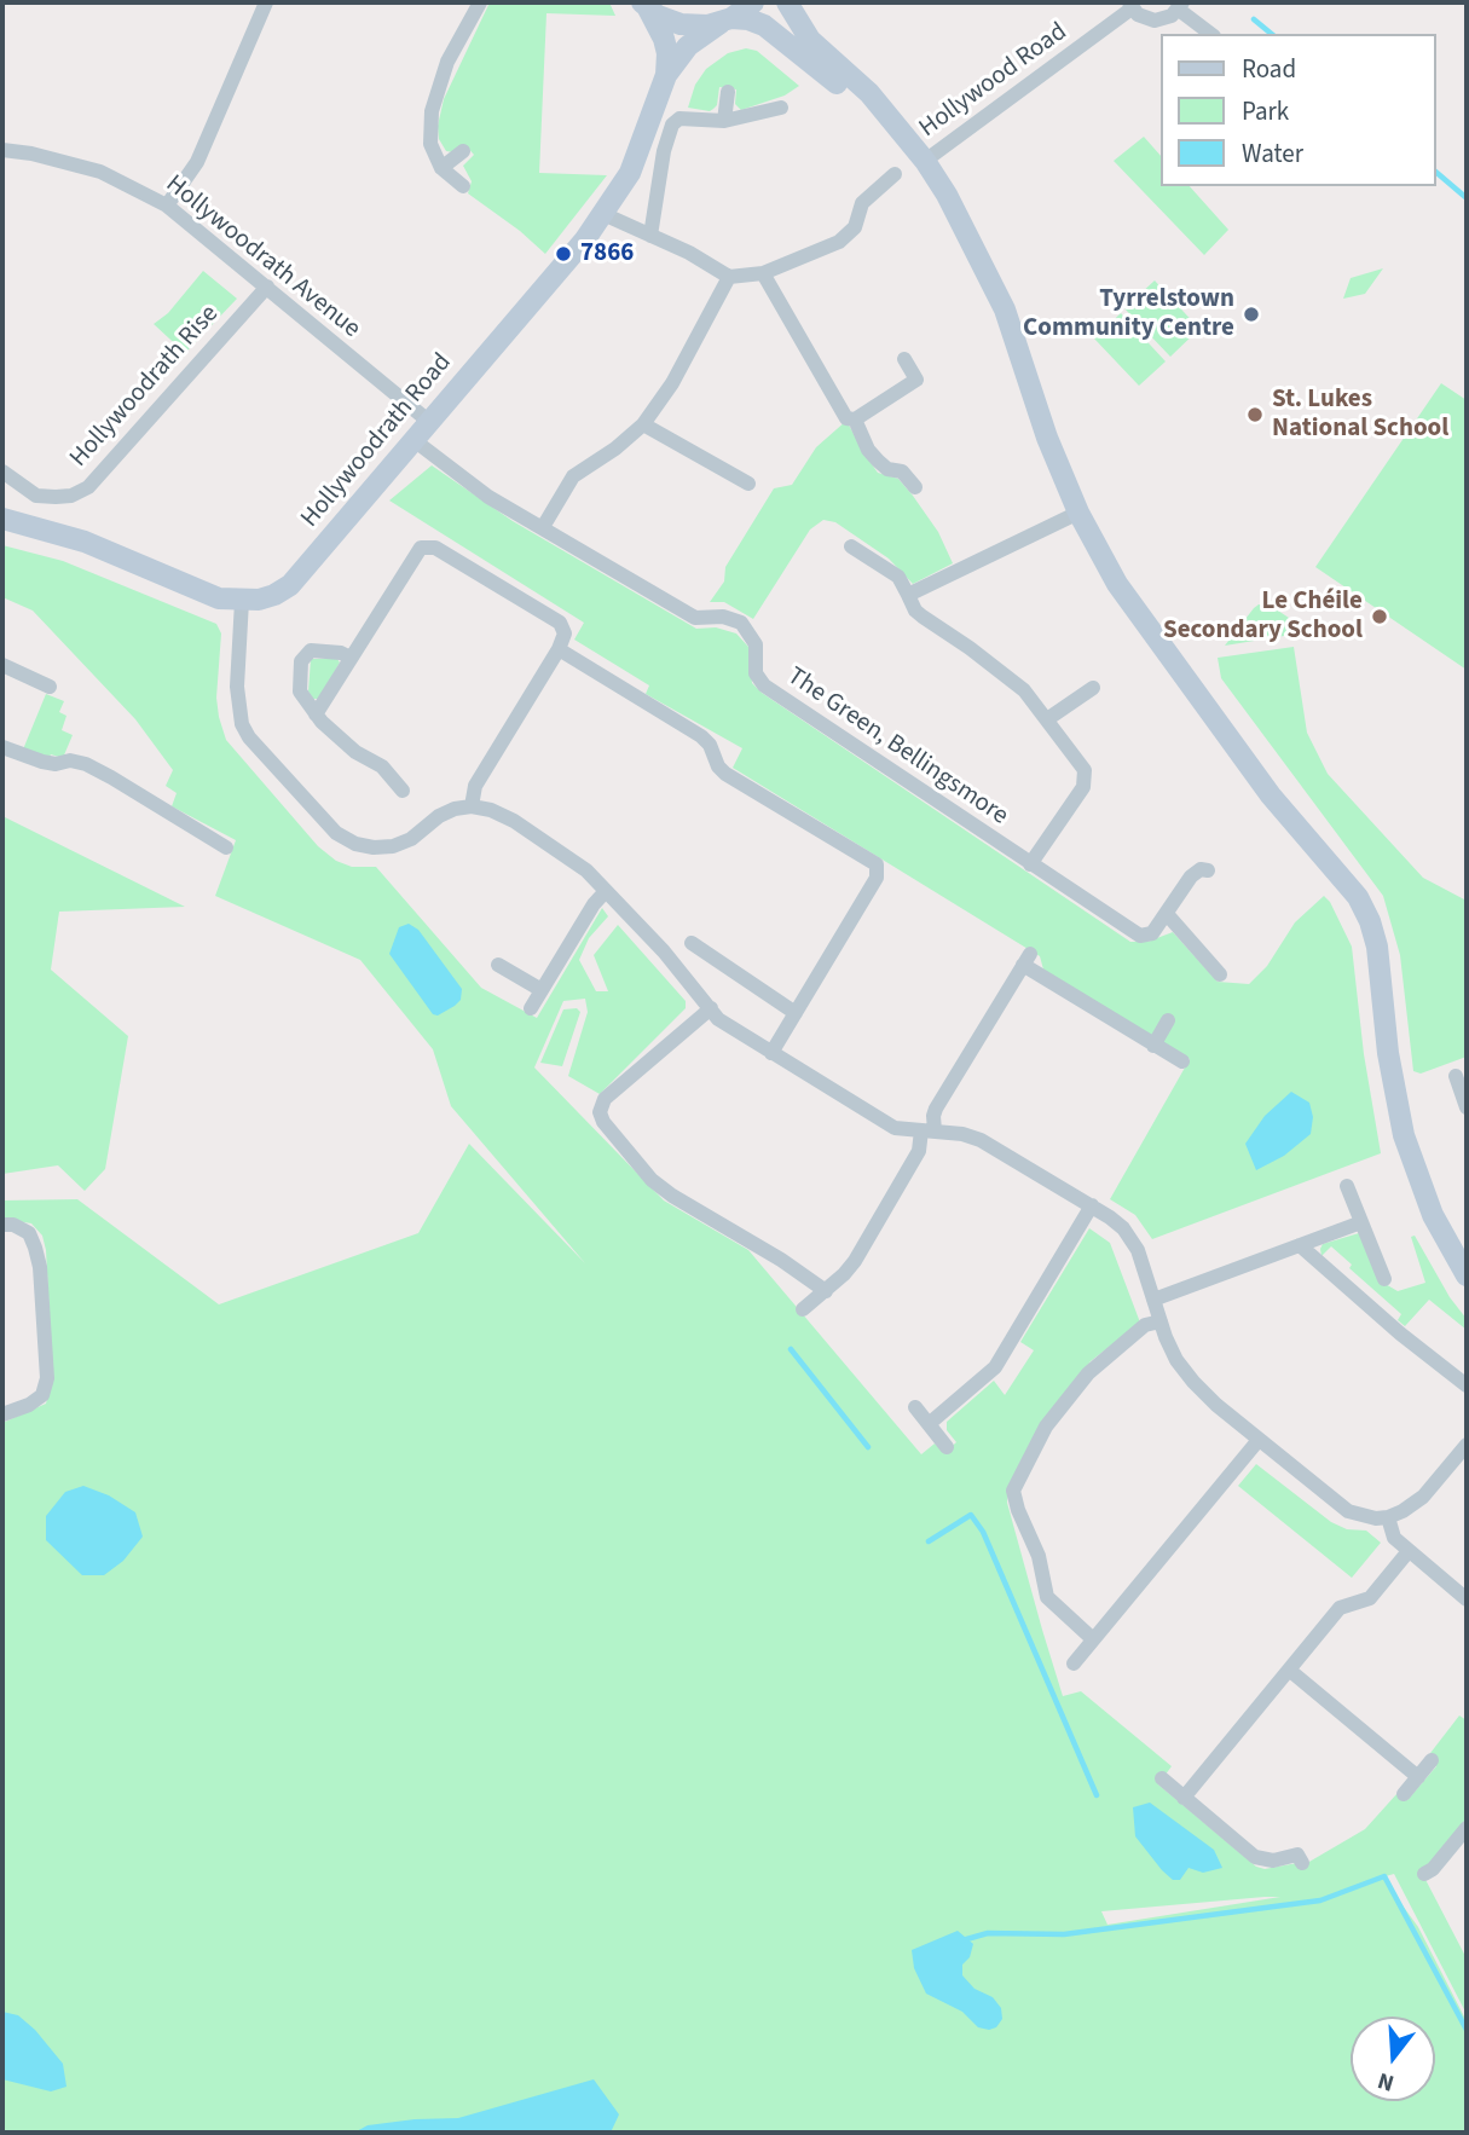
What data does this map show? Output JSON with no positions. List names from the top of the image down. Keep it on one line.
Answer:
{"streets":{"street":["Hollywood Road","Hollywoodrath Avenue","Hollywoodrath Rise","Hollywoodrath Road","The Green, Bellingsmore"]},"crossings":[["Hollywoodrath Avenue","Hollywoodrath Rise"],["Hollywoodrath Avenue","Hollywoodrath Road"],["Hollywoodrath Road","The Green, Bellingsmore"]],"places":["7866","Tyrrelstown Community Centre","St. Lukes National School","Le Chéile Secondary School"],"legend":["Road","Park","Water"],"north":"bottom"}
